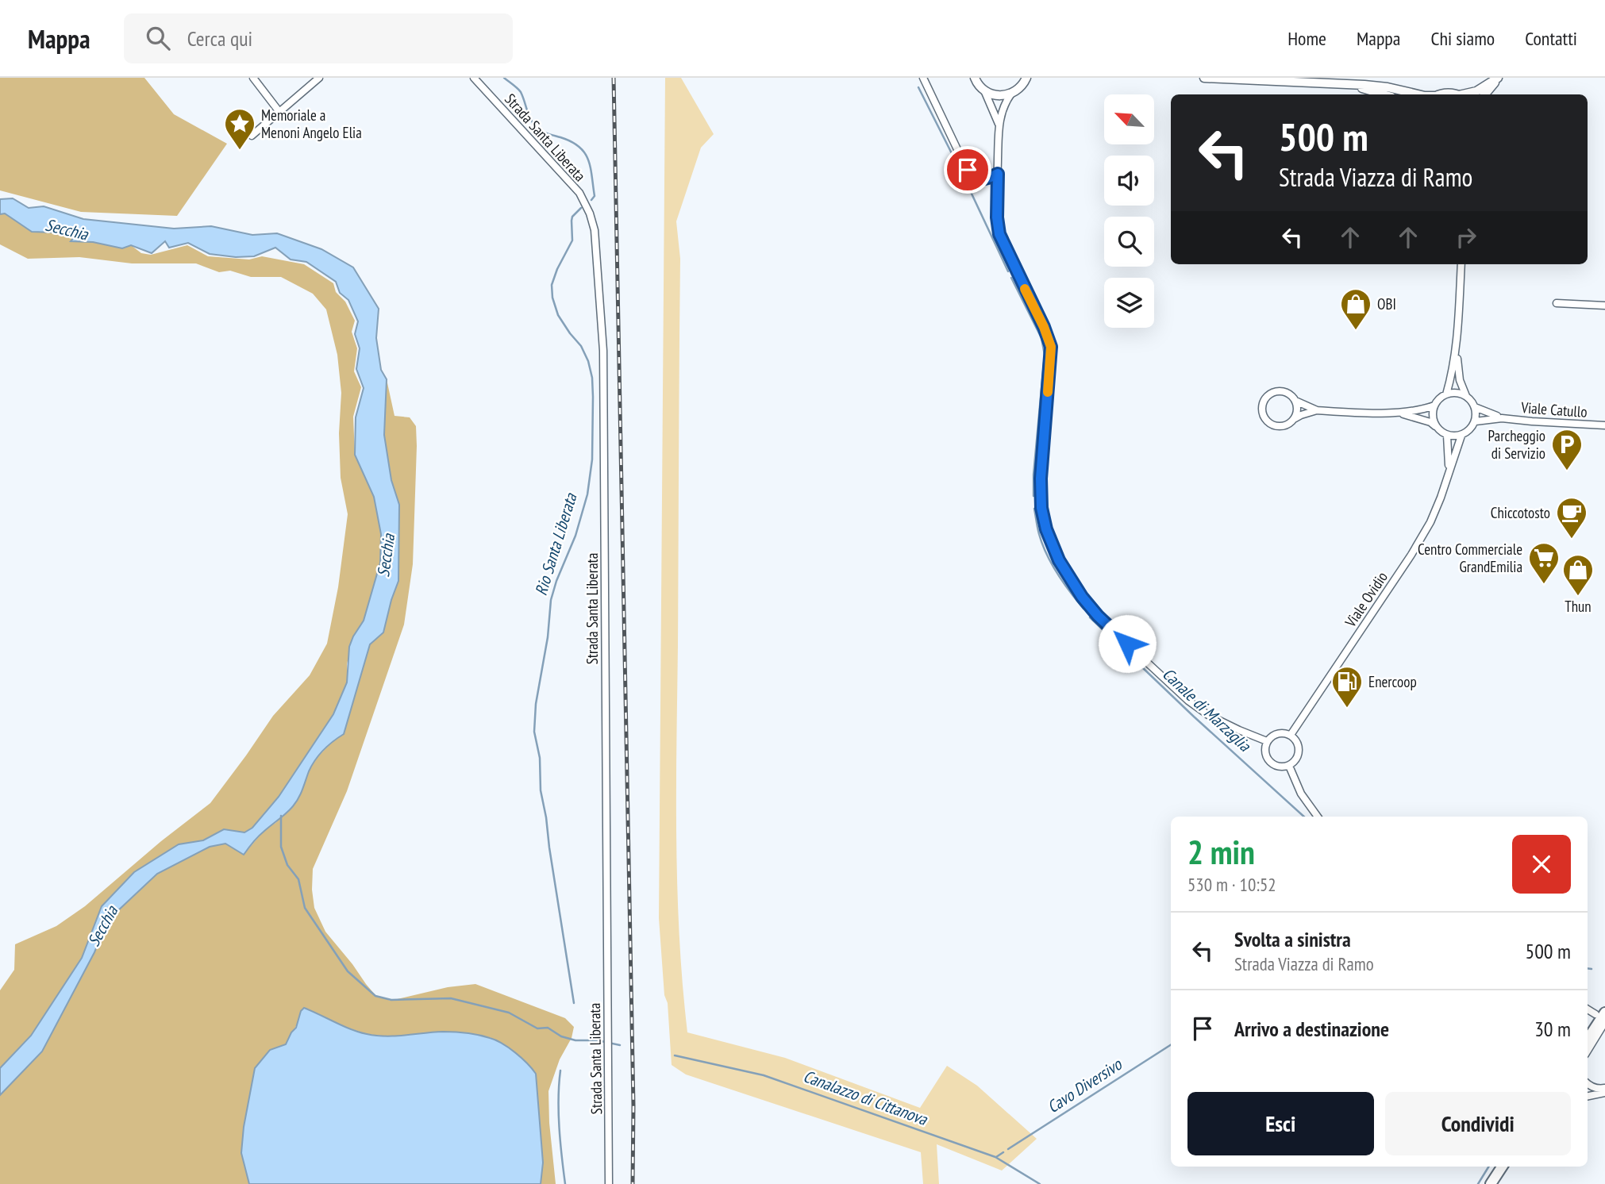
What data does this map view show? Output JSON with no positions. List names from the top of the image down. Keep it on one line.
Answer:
{"streets":{"street":["Strada Santa Liberata","Viale Catullo","Viale Ovidio"]},"crossings":[["Viale Catullo","Viale Ovidio"]],"water":["Secchia","Rio Santa Liberata","Canale di Marzaglia","Cavo Diversivo","Canalazzo di Cittanova"],"places":{"place":["Memoriale a Menoni Angelo Elia"],"shop":["OBI","Thun"],"parking":["Parcheggio di Servizio"],"cafe":["Chiccotosto"],"supermarket":["Centro Commerciale GrandEmilia"],"fuel station":["Enercoop"]},"north":"top left","page":{"header":"Mappa","search":"Cerca qui","nav":["Home","Mappa","Chi siamo","Contatti"],"turn":["500 m","Strada Viazza di Ramo"],"heading":["2 min","530 m · 10:52"],"list":[{"name":"Svolta a sinistra","note":"Strada Viazza di Ramo","value":"500 m"},{"name":"Arrivo a destinazione","value":"30 m"}],"buttons":["Esci","Condividi"]}}
